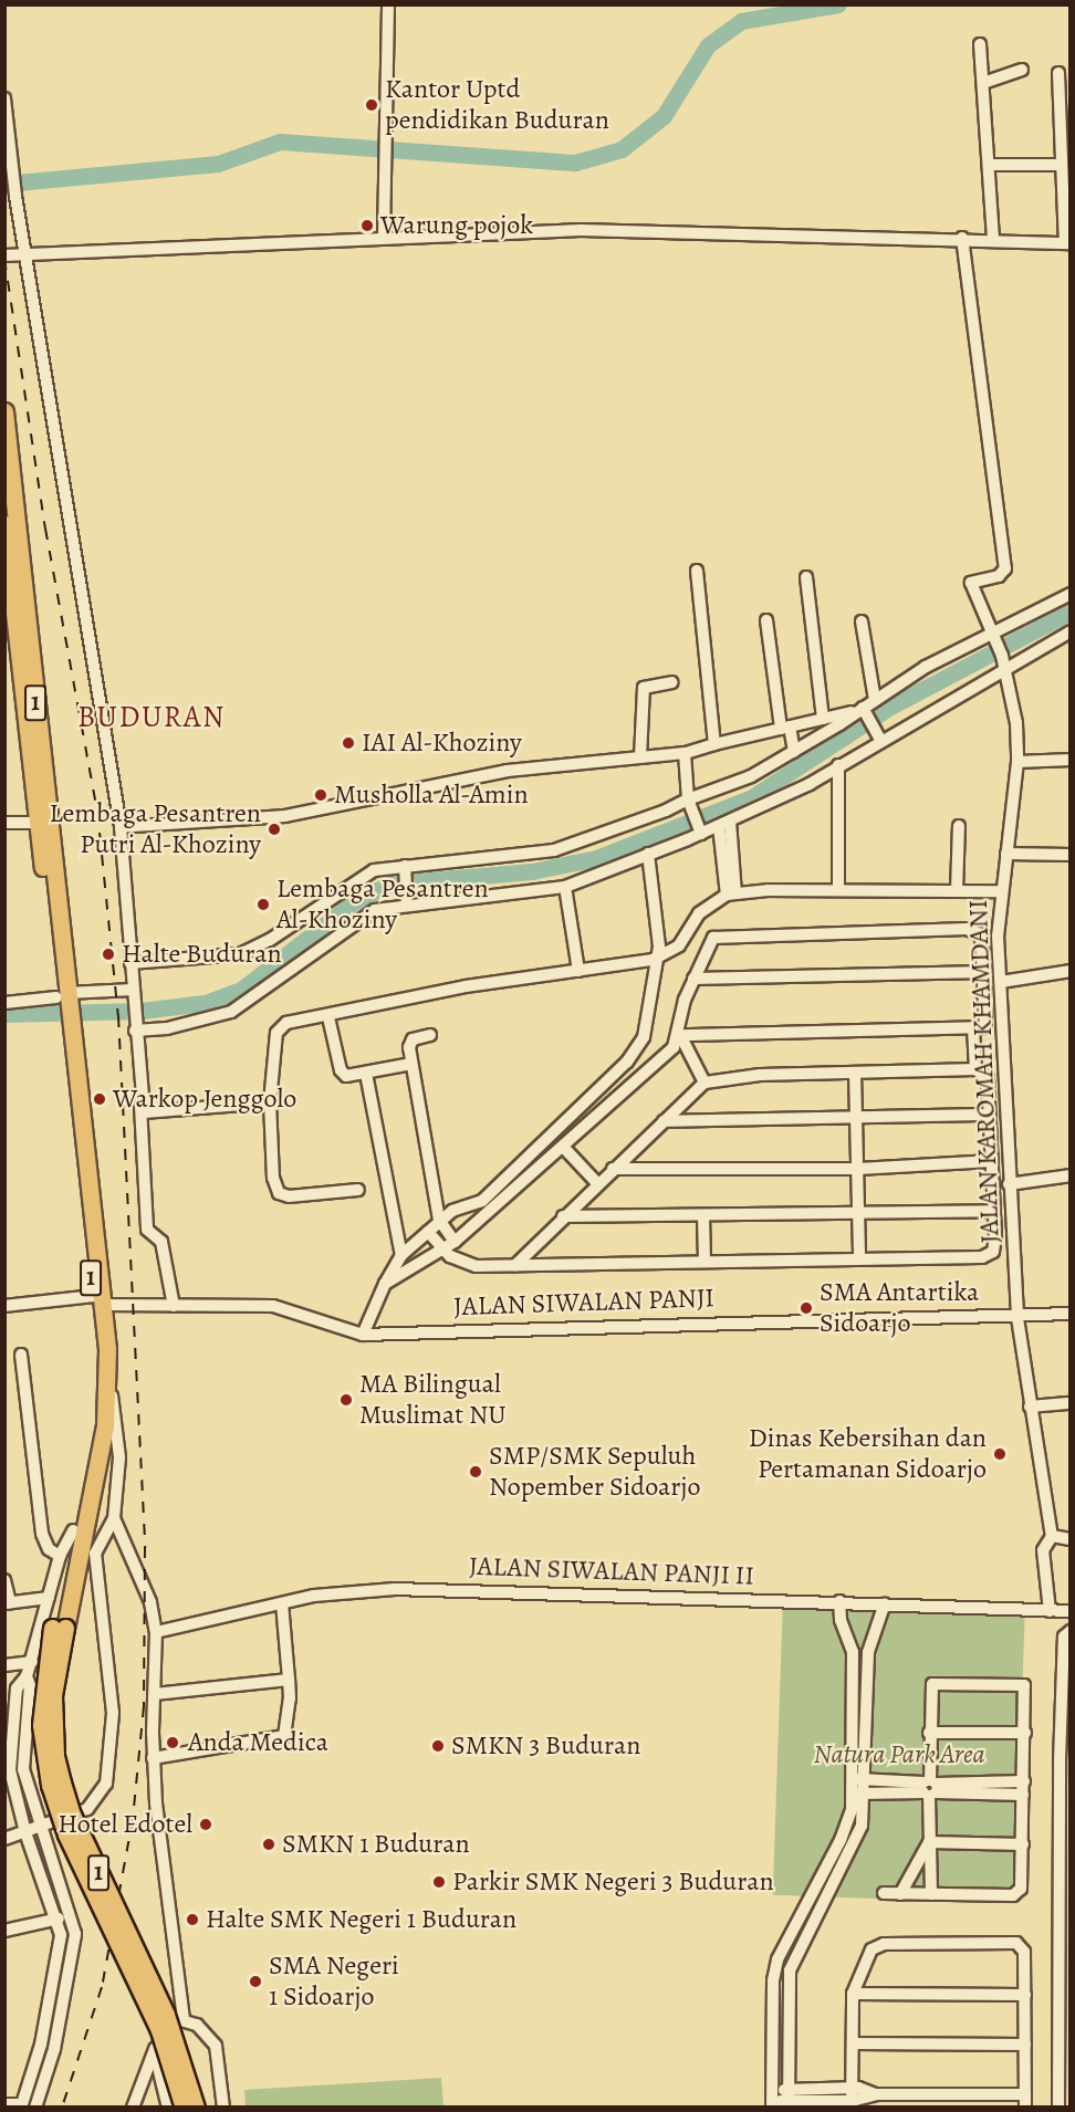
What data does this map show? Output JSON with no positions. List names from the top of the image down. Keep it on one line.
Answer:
{"streets":{"highway":["1"],"street":["JALAN KAROMAH KHAMDANI","JALAN SIWALAN PANJI","JALAN SIWALAN PANJI II"]},"crossings":[["1","JALAN SIWALAN PANJI"],["JALAN KAROMAH KHAMDANI","JALAN SIWALAN PANJI"]],"districts":["BUDURAN"],"parks":["Natura Park Area"],"places":["Kantor Uptd pendidikan Buduran","Warung pojok","IAI Al-Khoziny","Musholla Al-Amin","Lembaga Pesantren Putri Al-Khoziny","Lembaga Pesantren Al-Khoziny","Halte Buduran","Warkop Jenggolo","SMA Antartika Sidoarjo","MA Bilingual Muslimat NU","Dinas Kebersihan dan Pertamanan Sidoarjo","SMP/SMK Sepuluh Nopember Sidoarjo","Anda Medica","SMKN 3 Buduran","Hotel Edotel","SMKN 1 Buduran","Parkir SMK Negeri 3 Buduran","Halte SMK Negeri 1 Buduran","SMA Negeri 1 Sidoarjo"]}
